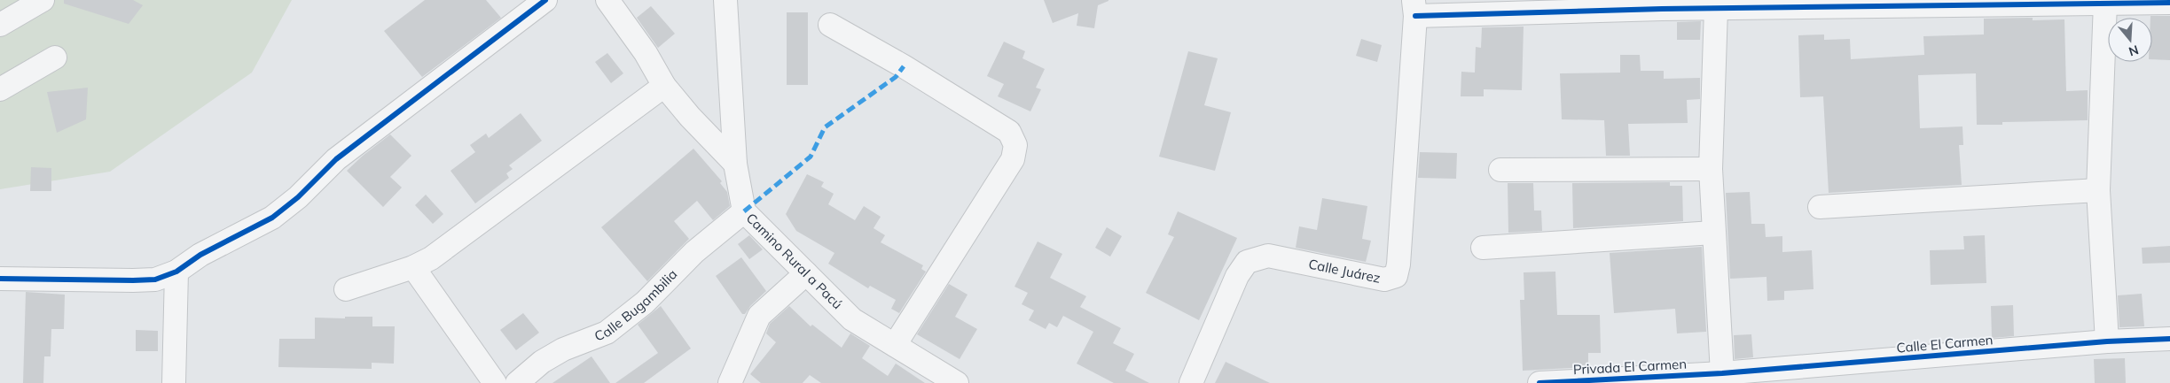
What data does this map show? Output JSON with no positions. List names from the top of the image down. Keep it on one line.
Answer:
{"streets":{"street":["Camino Rural a Pacú","Calle Juárez","Calle Bugambilia","Calle El Carmen","Privada El Carmen"]},"crossings":[["Camino Rural a Pacú","Calle Bugambilia"],["Calle El Carmen","Privada El Carmen"]],"north":"bottom"}
